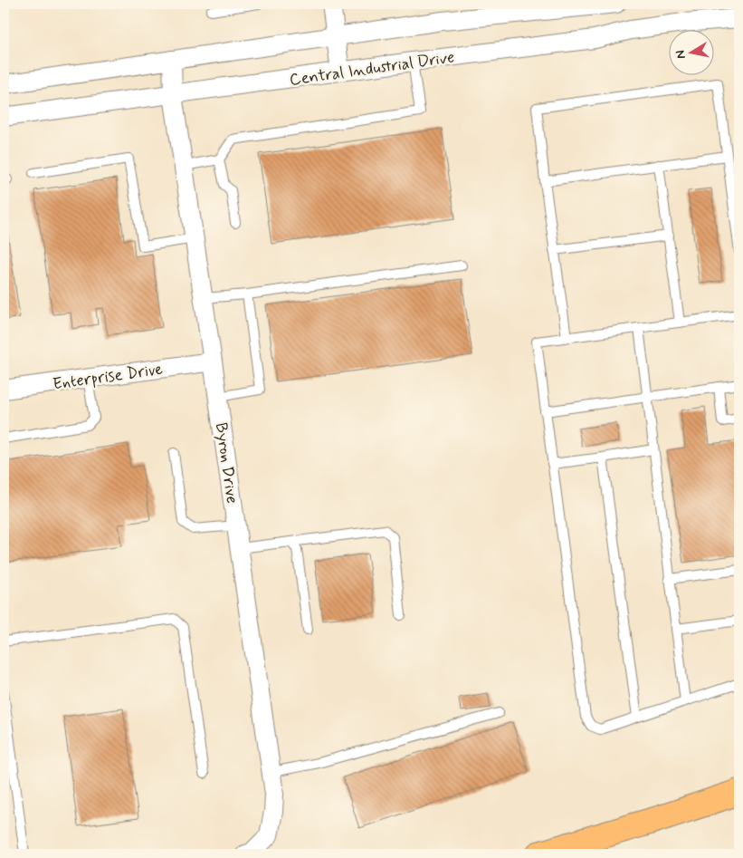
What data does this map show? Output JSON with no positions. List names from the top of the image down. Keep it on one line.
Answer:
{"streets":{"street":["Central Industrial Drive","Enterprise Drive","Byron Drive"]},"crossings":[["Central Industrial Drive","Byron Drive"],["Enterprise Drive","Byron Drive"]],"north":"left"}
